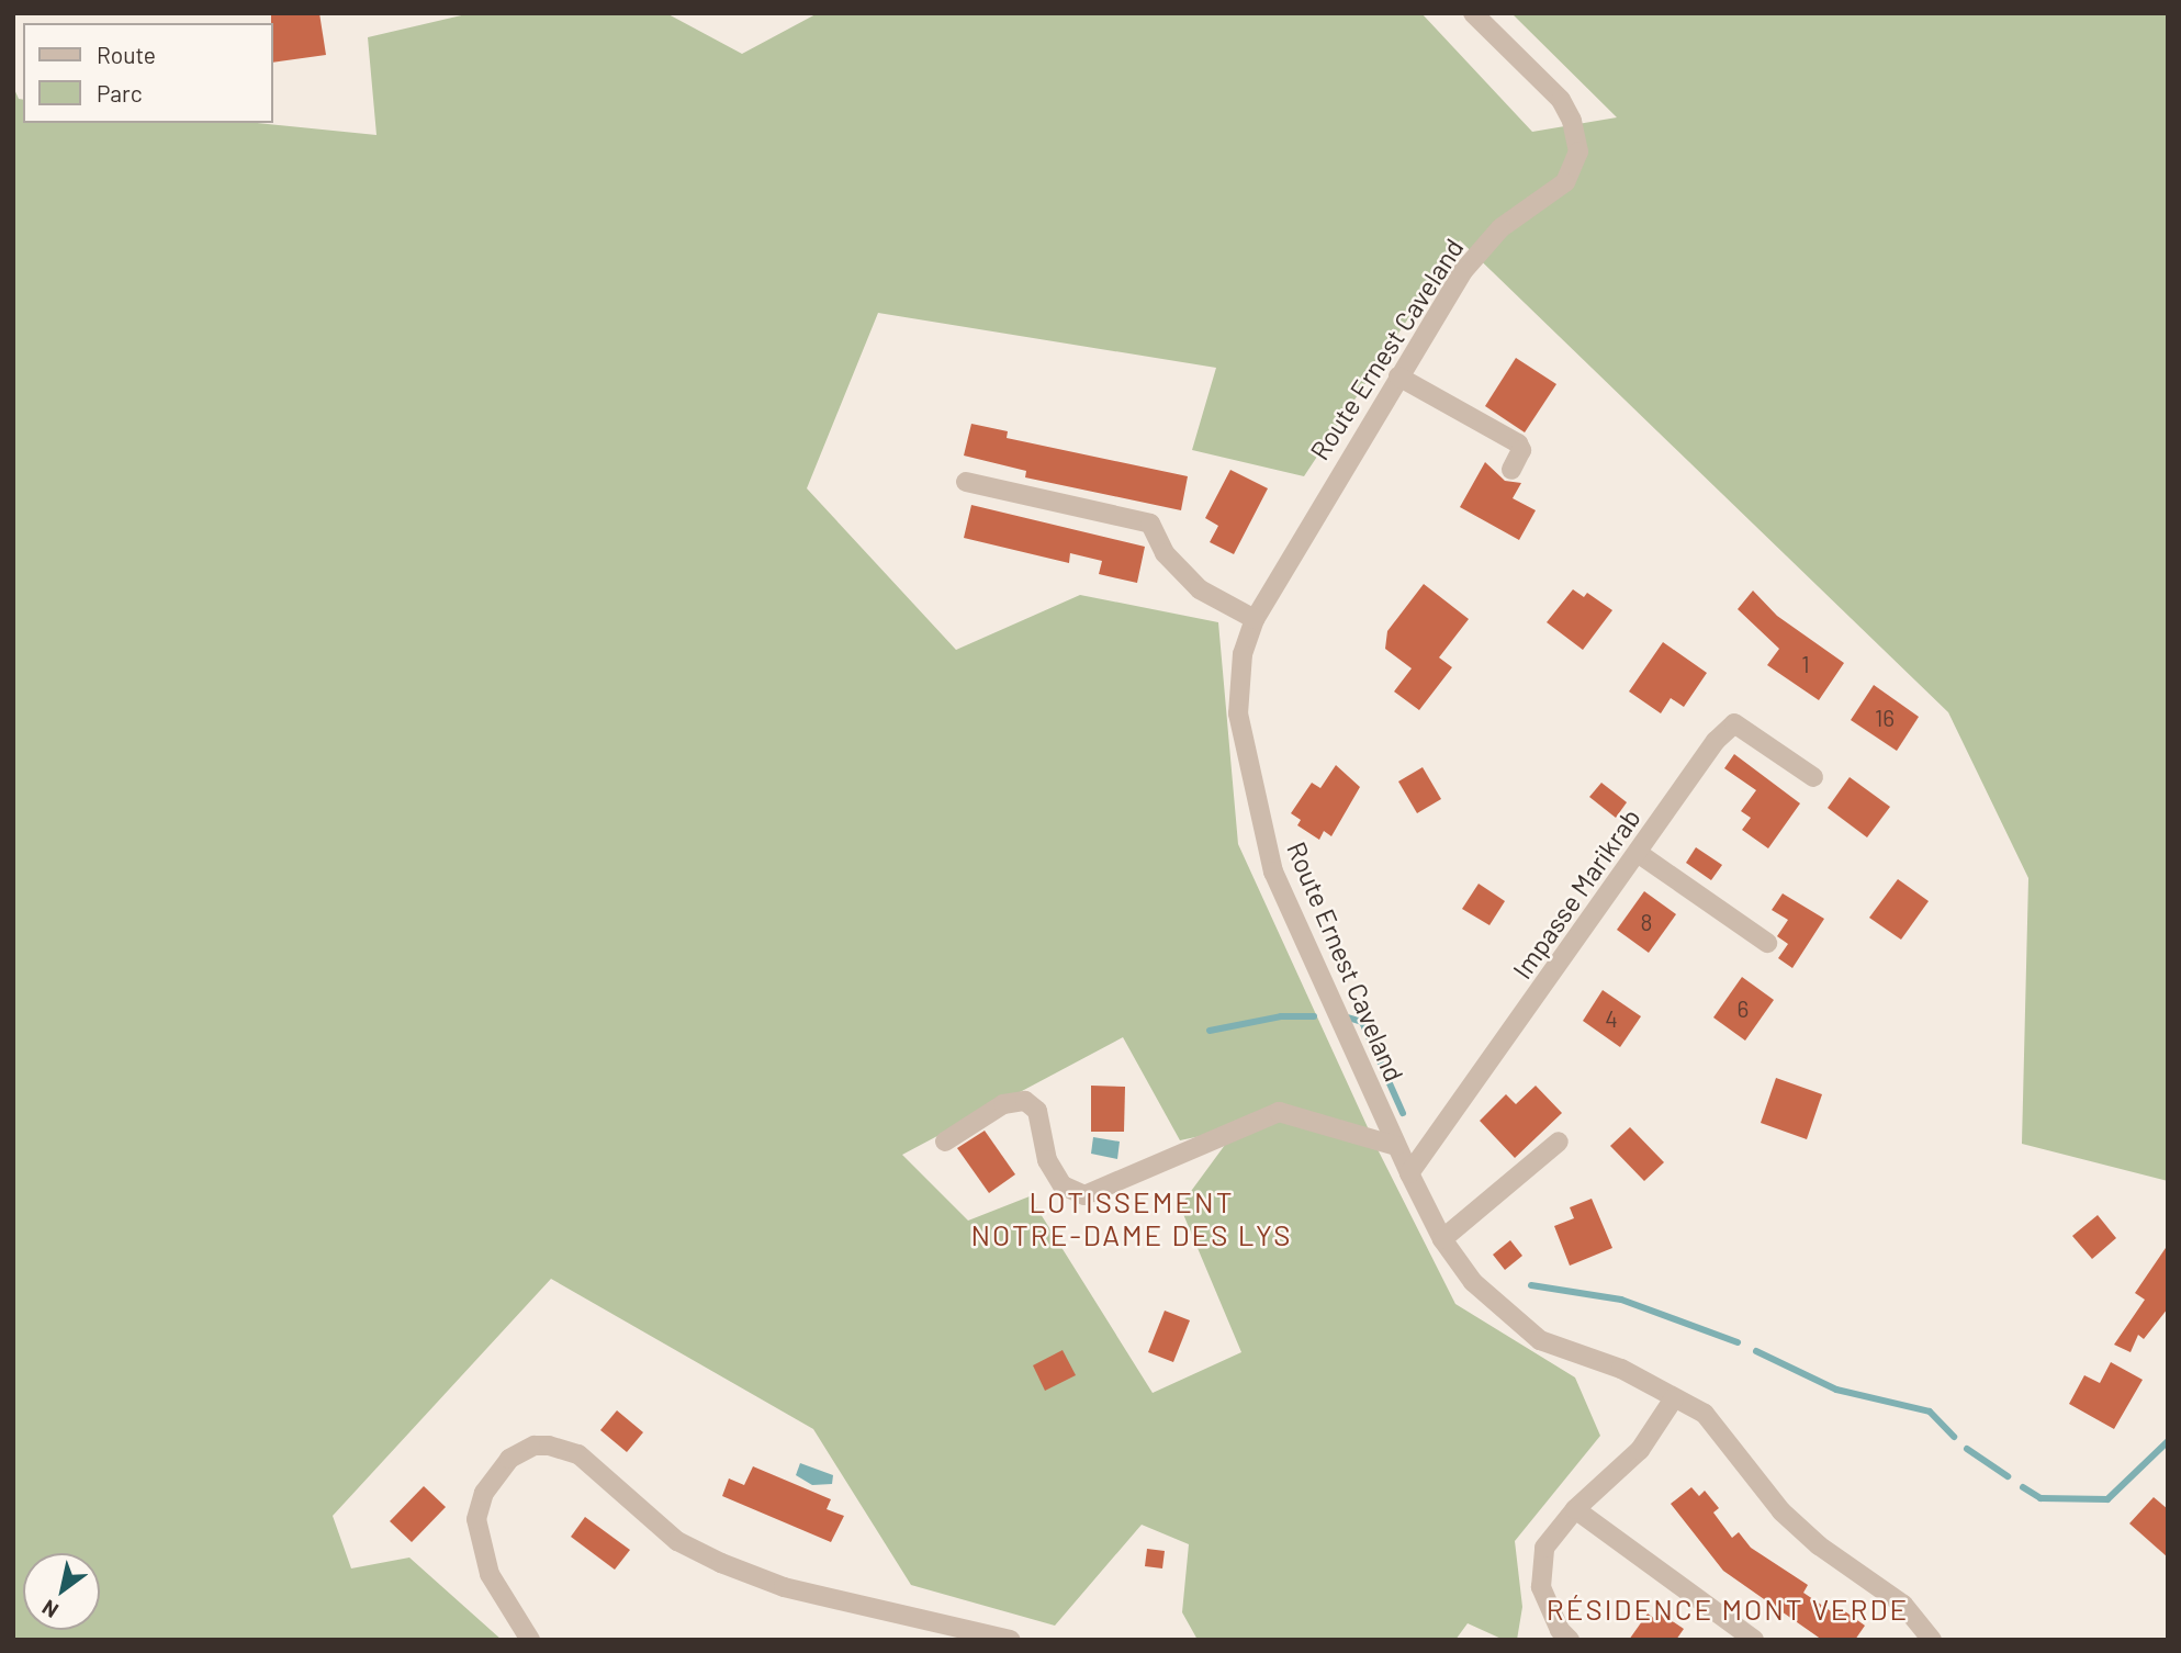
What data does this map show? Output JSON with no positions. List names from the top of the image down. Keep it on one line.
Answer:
{"streets":{"street":["Route Ernest Caveland","Impasse Marikrab"]},"crossings":[["Route Ernest Caveland","Impasse Marikrab"]],"districts":["LOTISSEMENT NOTRE-DAME DES LYS","RÉSIDENCE MONT VERDE"],"house_numbers":["1","16","8","6","4"],"legend":["Route","Parc"],"north":"bottom left"}
